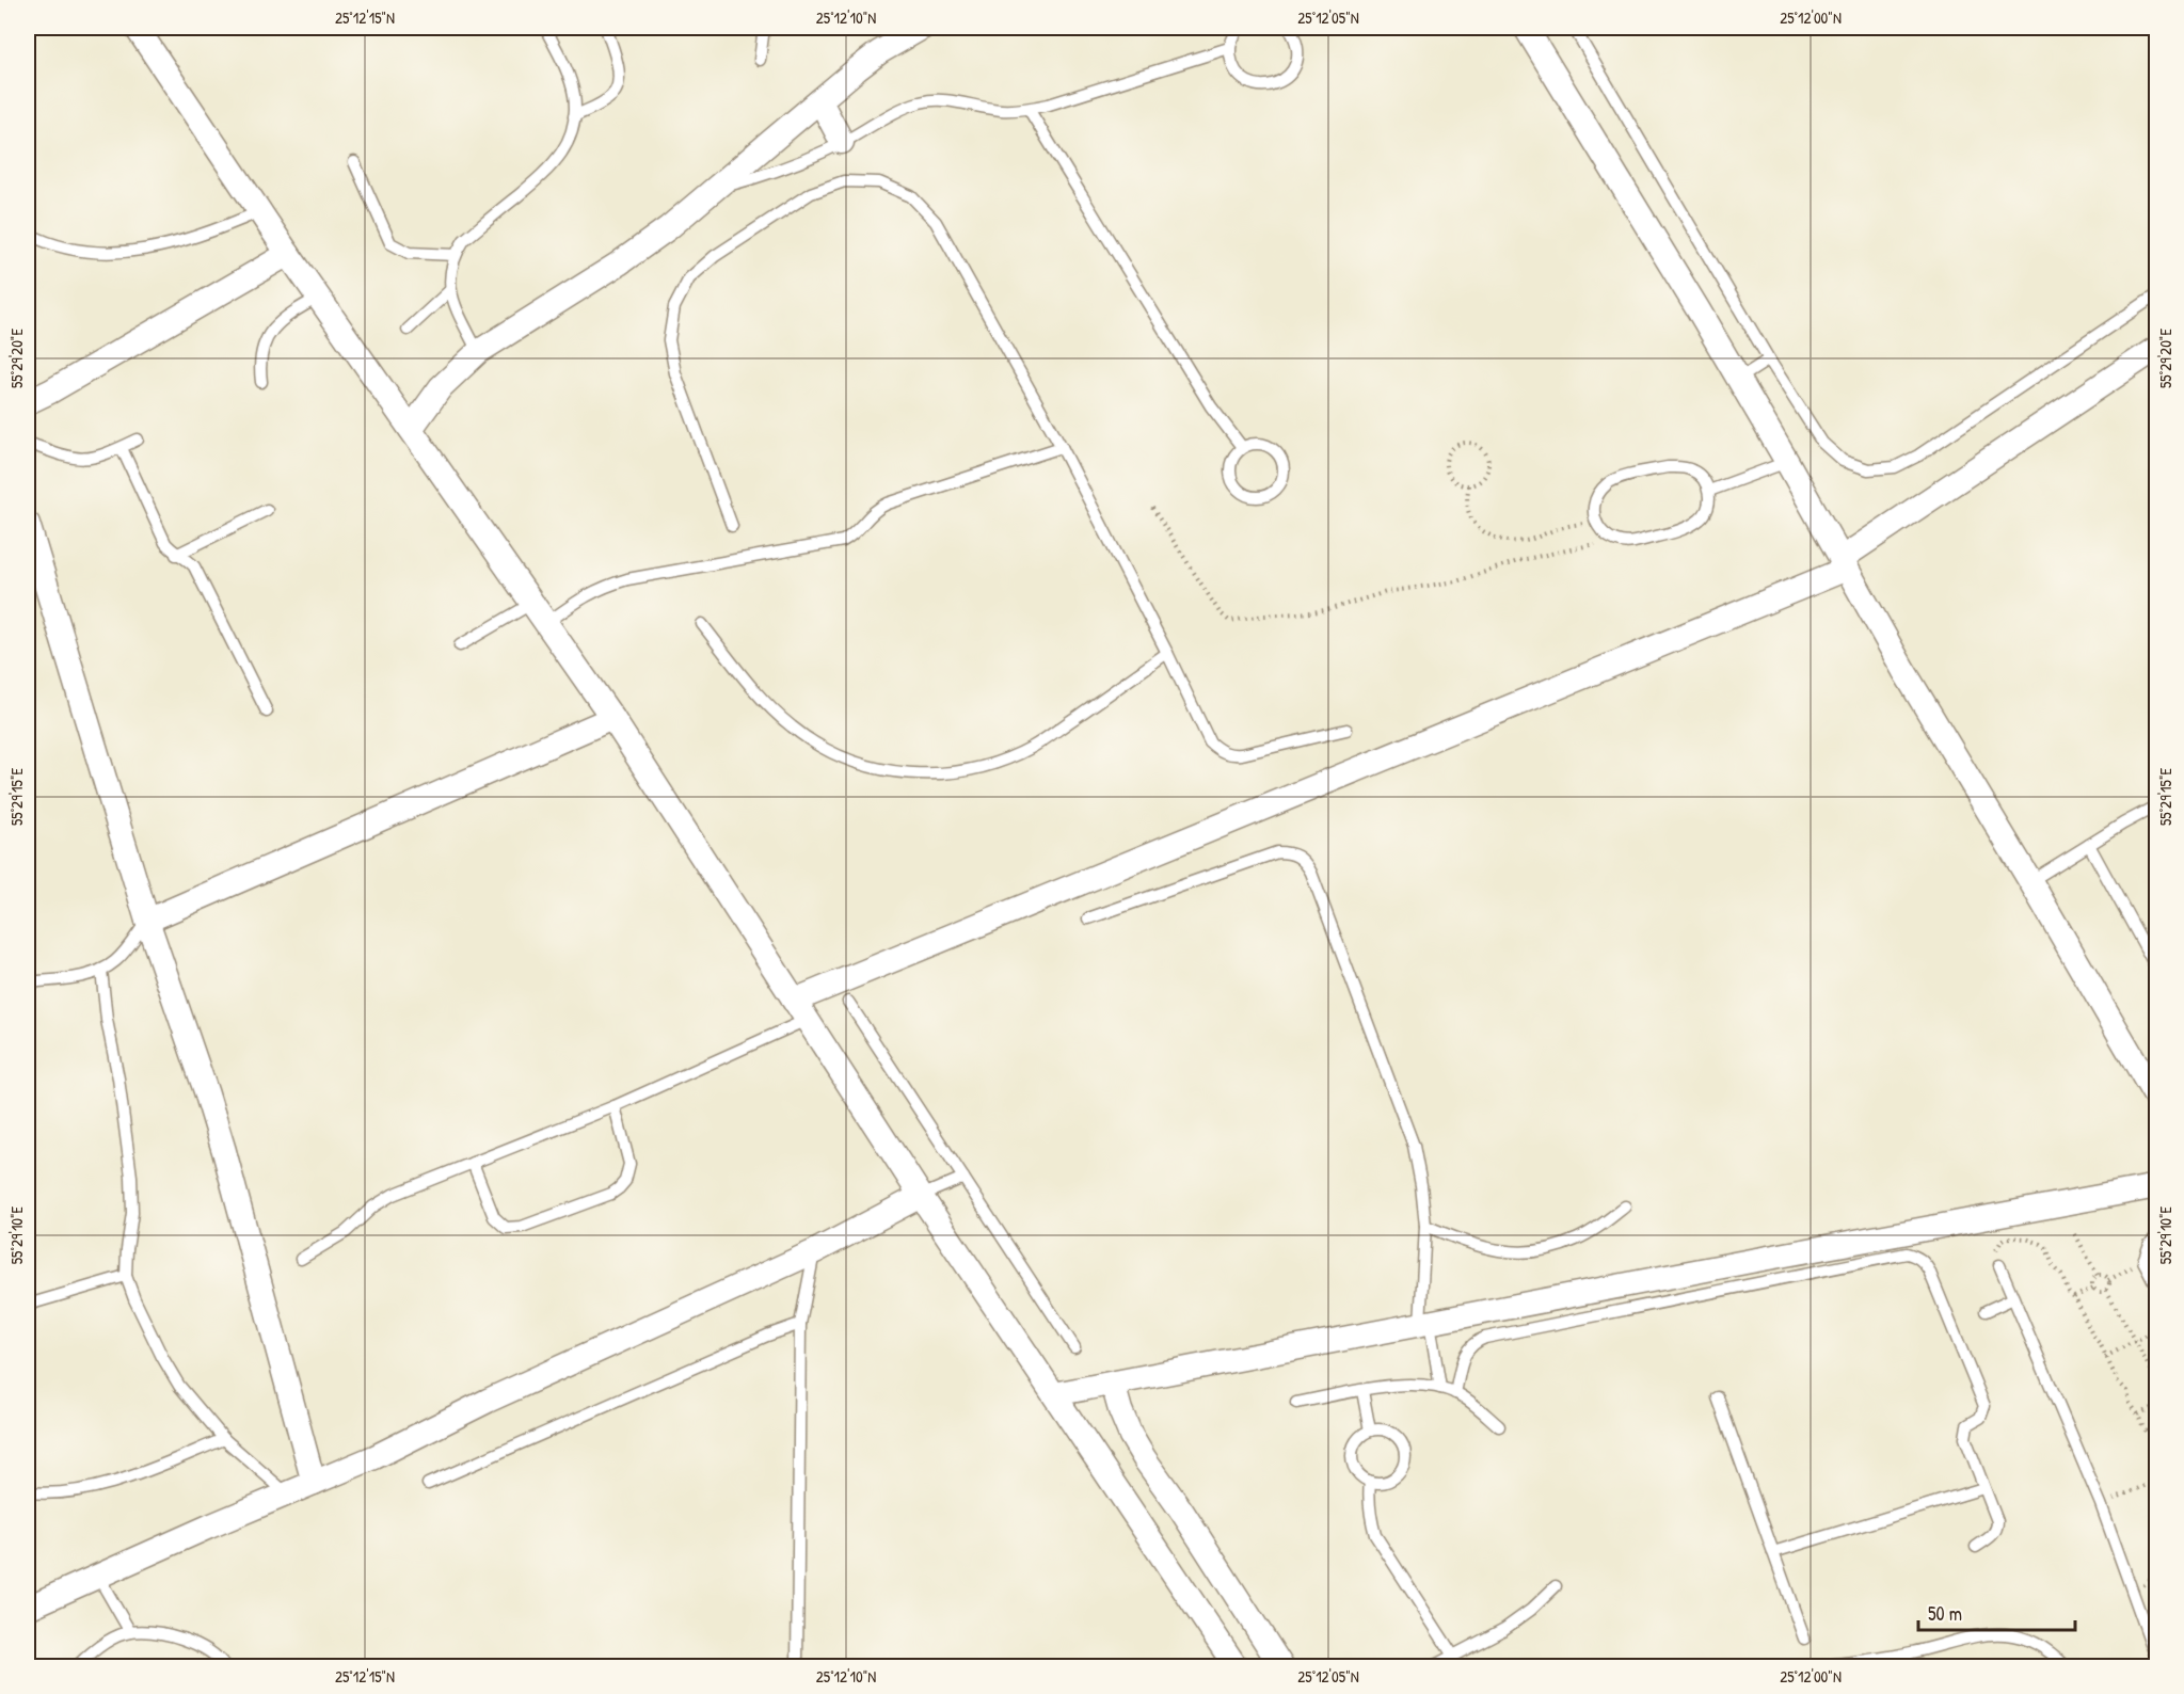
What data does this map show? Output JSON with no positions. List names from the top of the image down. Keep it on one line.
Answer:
{"scale_bar":"50 m","coordinates":["25°12'15\"N","25°12'10\"N","25°12'05\"N","25°12'00\"N","55°29'20\"E","55°29'15\"E","55°29'10\"E"]}
